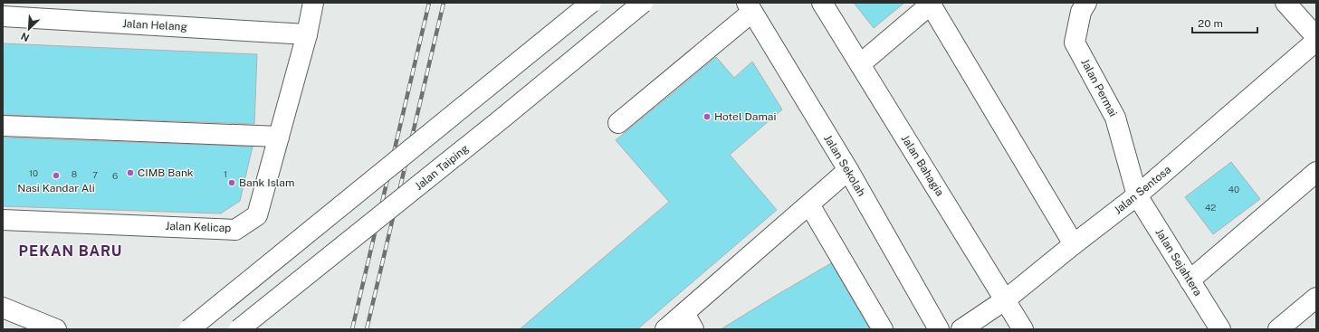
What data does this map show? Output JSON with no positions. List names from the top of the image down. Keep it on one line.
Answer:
{"streets":{"street":["Jalan Helang","Jalan Permai","Jalan Sekolah","Jalan Bahagia","Jalan Taiping","Jalan Sentosa","Jalan Kelicap","Jalan Sejahtera"]},"crossings":[["Jalan Helang","Jalan Kelicap"],["Jalan Permai","Jalan Sentosa"],["Jalan Permai","Jalan Sejahtera"],["Jalan Bahagia","Jalan Sentosa"],["Jalan Sentosa","Jalan Sejahtera"]],"districts":["PEKAN BARU"],"places":["Hotel Damai","CIMB Bank","Nasi Kandar Ali","Bank Islam"],"house_numbers":["10","8","1","7","6","40","42"],"scale_bar":"20 m","north":"bottom left"}
